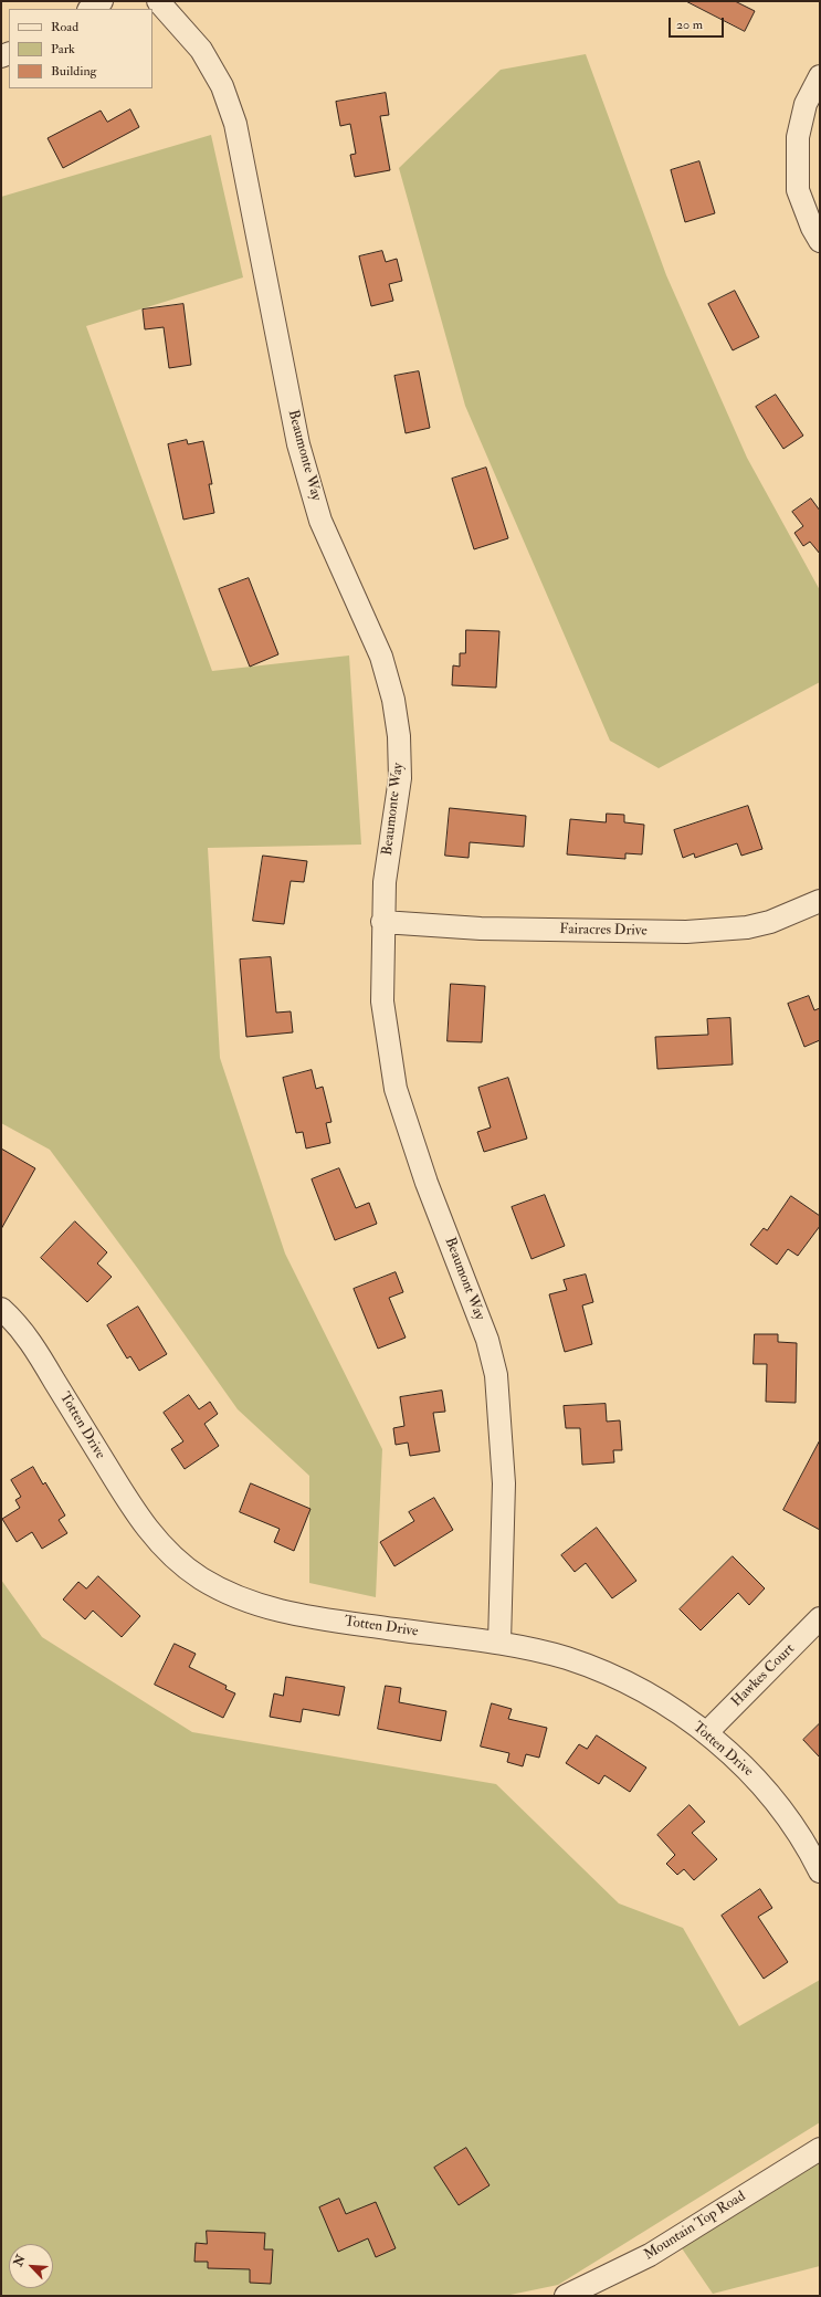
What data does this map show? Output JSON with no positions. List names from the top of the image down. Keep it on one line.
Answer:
{"streets":{"street":["Beaumonte Way","Fairacres Drive","Beaumont Way","Totten Drive","Hawkes Court","Mountain Top Road"]},"crossings":[["Beaumonte Way","Fairacres Drive"],["Beaumonte Way","Beaumont Way"],["Fairacres Drive","Beaumont Way"],["Beaumont Way","Totten Drive"],["Totten Drive","Hawkes Court"]],"legend":["Road","Park","Building"],"scale_bar":"20 m","north":"top left"}
